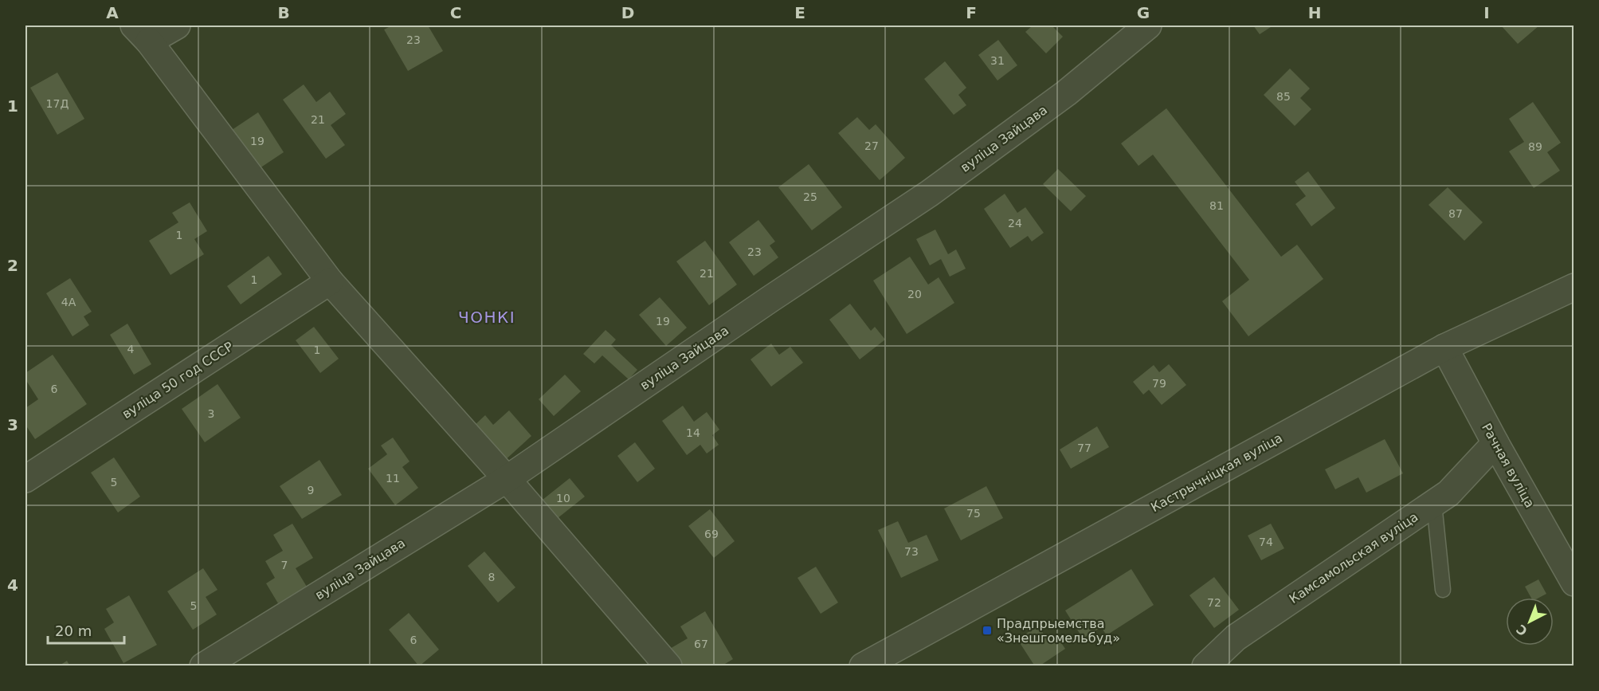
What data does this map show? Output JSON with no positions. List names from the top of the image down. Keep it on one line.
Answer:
{"streets":{"street":["вуліца Зайцава","вуліца 50 год СССР","Рачная вуліца","Кастрычніцкая вуліца","Камсамольская вуліца"]},"crossings":[["Рачная вуліца","Кастрычніцкая вуліца"],["Рачная вуліца","Камсамольская вуліца"]],"districts":["ЧОНКІ"],"places":{"transit":["Прадпрыемства «Знешгомельбуд»"]},"house_numbers":["23","31","85","17Д","21","19","27","89","25","81","87","24","1","23","21","1","20","4А","19","4","1","79","6","3","14","77","11","5","9","10","75","69","74","73","7","8","72","5","6","67"],"scale_bar":"20 m","north":"bottom left","grid":{"columns":["A","B","C","D","E","F","G","H","I"],"rows":["1","2","3","4"]}}
